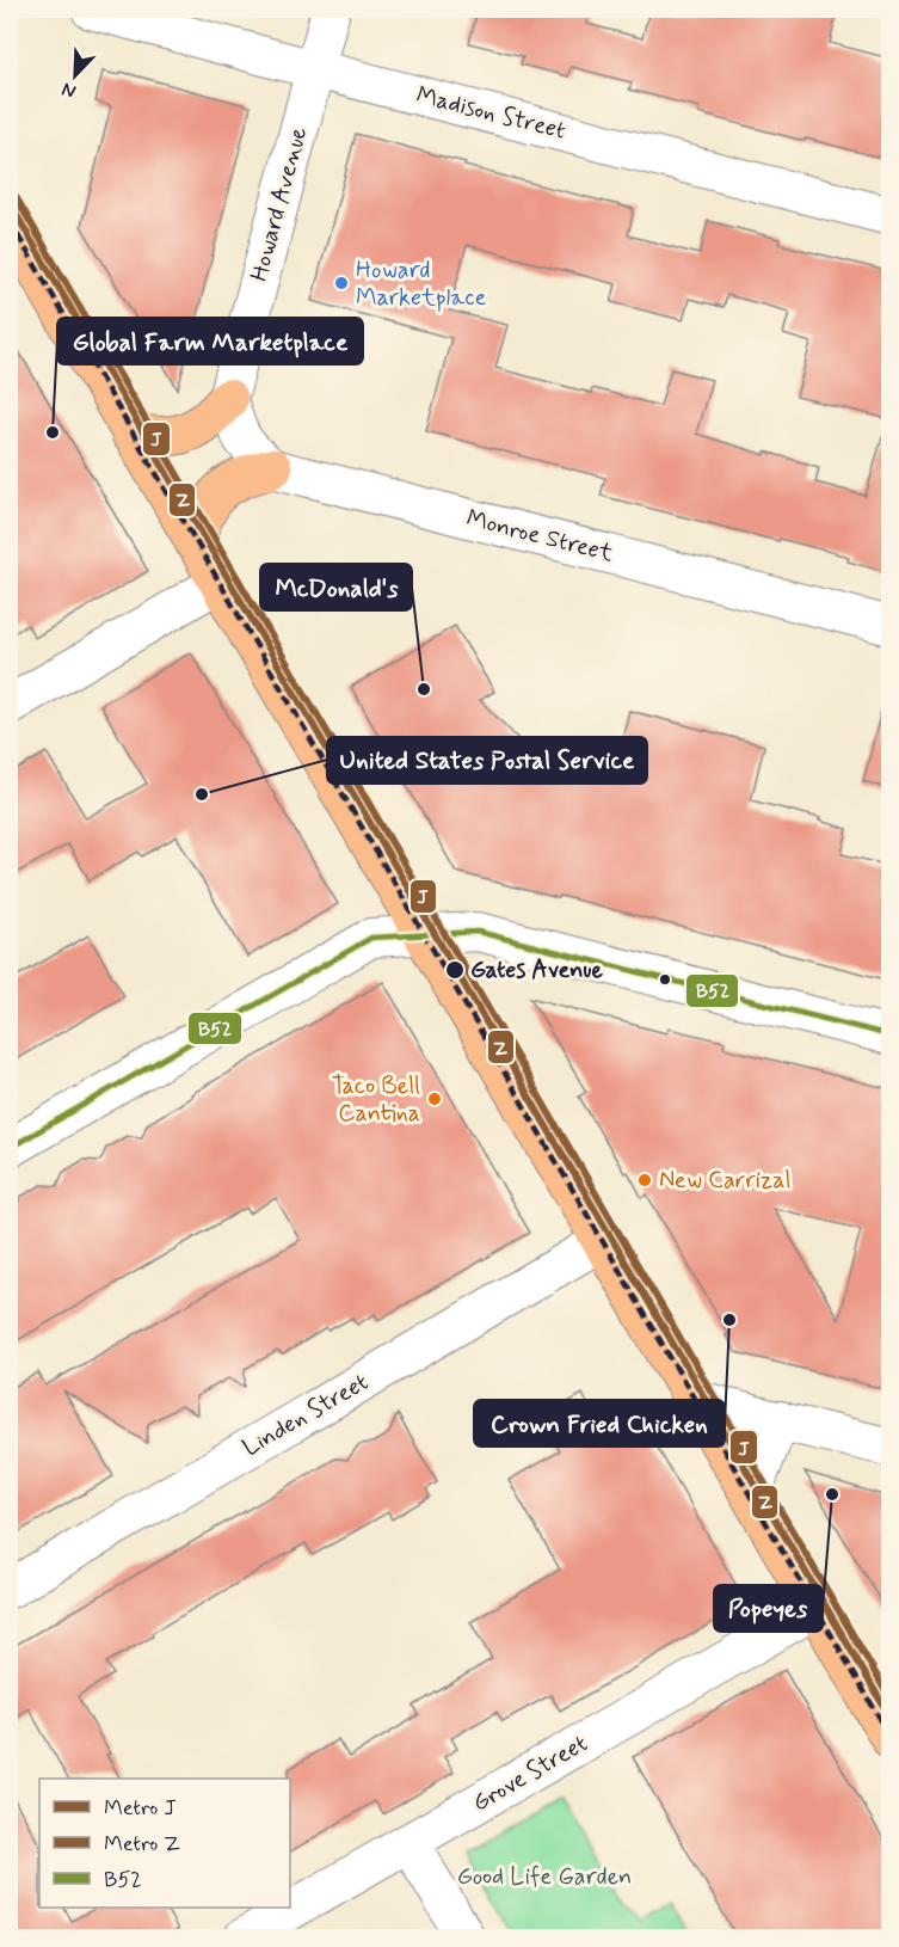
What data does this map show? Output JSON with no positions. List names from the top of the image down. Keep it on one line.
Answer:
{"streets":{"street":["Madison Street","Howard Avenue","Monroe Street","Linden Street","Grove Street"]},"crossings":[["Madison Street","Howard Avenue"],["Howard Avenue","Monroe Street"]],"parks":["Good Life Garden"],"places":["Howard Marketplace","Global Farm Marketplace","McDonald's","United States Postal Service","Gates Avenue","Taco Bell Cantina","New Carrizal","Crown Fried Chicken","Popeyes"],"lines":["metro line J","metro line Z","transit line B52"],"legend":["Metro J","Metro Z","B52"],"north":"bottom left"}
